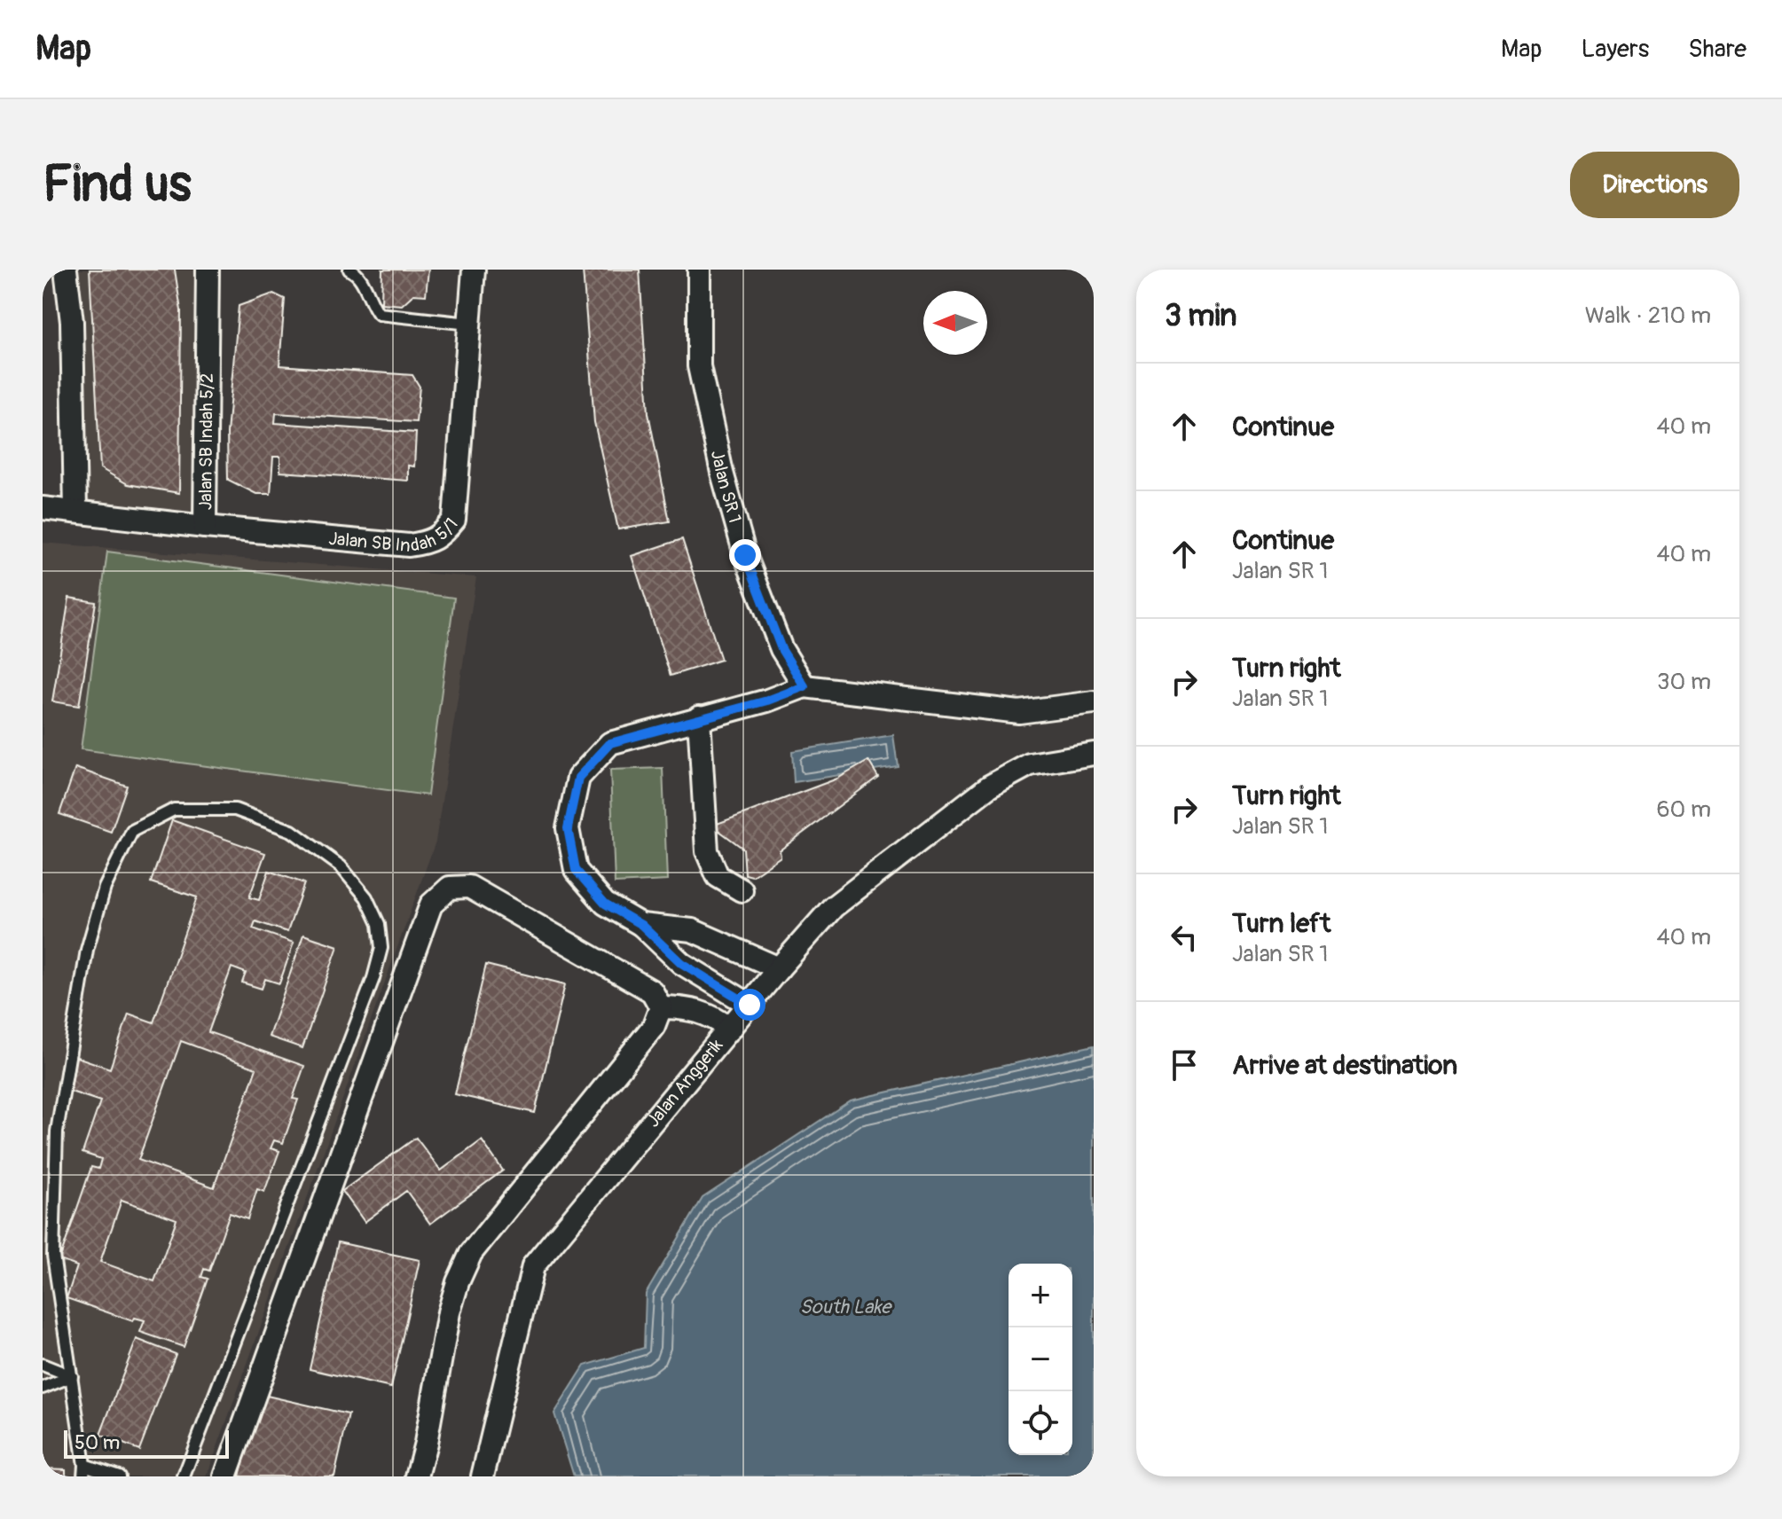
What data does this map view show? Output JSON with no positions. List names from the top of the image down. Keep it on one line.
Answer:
{"streets":{"street":["Jalan SB Indah 5/2","Jalan SR 1","Jalan SB Indah 5/1","Jalan Anggerik"]},"crossings":[["Jalan SB Indah 5/2","Jalan SB Indah 5/1"]],"water":["South Lake"],"scale_bar":"50 m","north":"left","page":{"header":"Map","nav":["Map","Layers","Share"],"buttons":"Directions","title":"Find us","heading":["3 min","Walk · 210 m"],"list":[["Continue","40 m"],["Continue","Jalan SR 1","40 m"],["Turn right","Jalan SR 1","30 m"],["Turn right","Jalan SR 1","60 m"],["Turn left","Jalan SR 1","40 m"],"Arrive at destination"],"map_buttons":["+","−"],"scale":"50 m"}}
